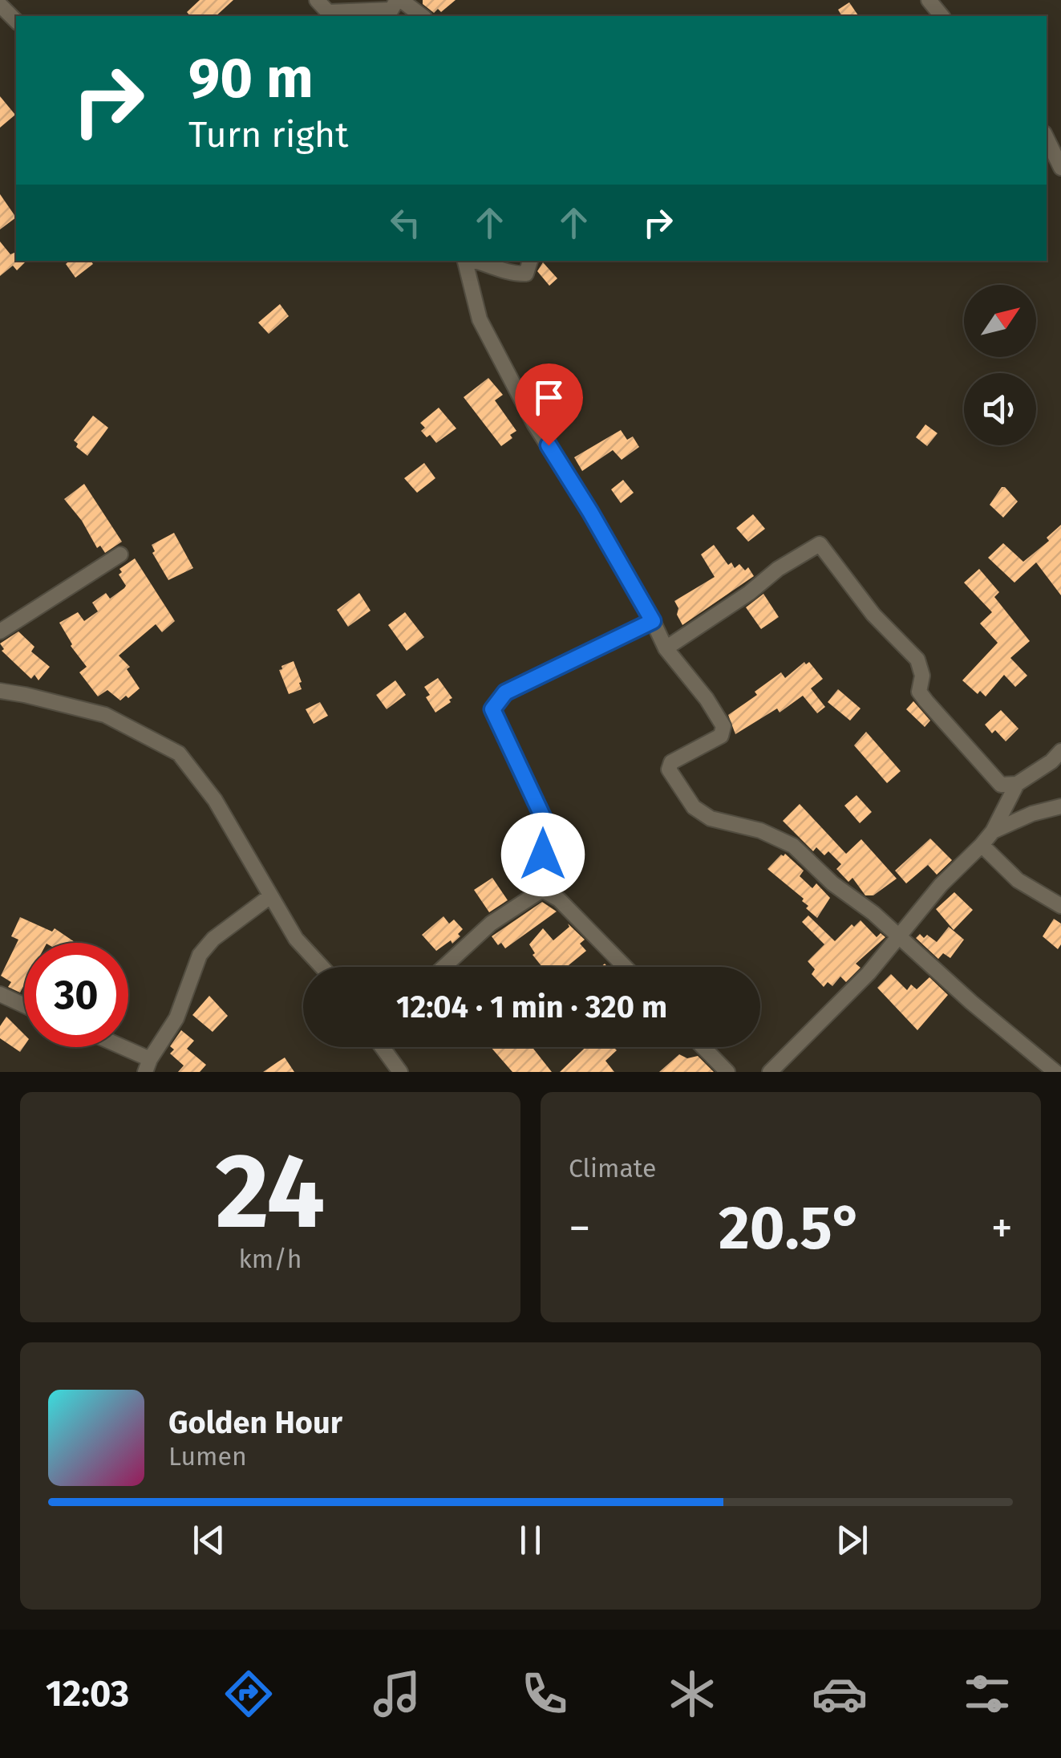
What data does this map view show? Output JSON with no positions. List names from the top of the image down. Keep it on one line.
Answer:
{"north":"top right","page":{"turn":["90 m","Turn right"],"limit":"30","trip":"12:04 · 1 min · 320 m","tile":[["24","km/h"],"Climate"],"heat":["−","20.5°","+"],"song":["Golden Hour","Lumen"],"tabs":"12:03"}}
